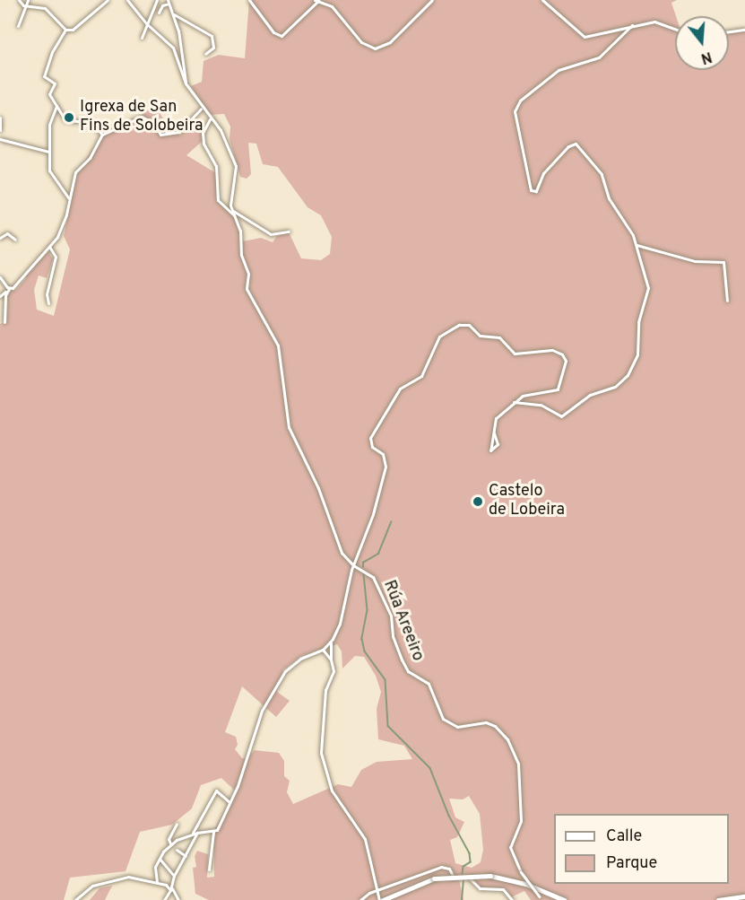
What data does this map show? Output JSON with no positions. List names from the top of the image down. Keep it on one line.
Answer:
{"streets":{"street":["Rúa Areeiro"]},"places":["Igrexa de San Fins de Solobeira","Castelo de Lobeira"],"legend":["Calle","Parque"],"north":"bottom"}
